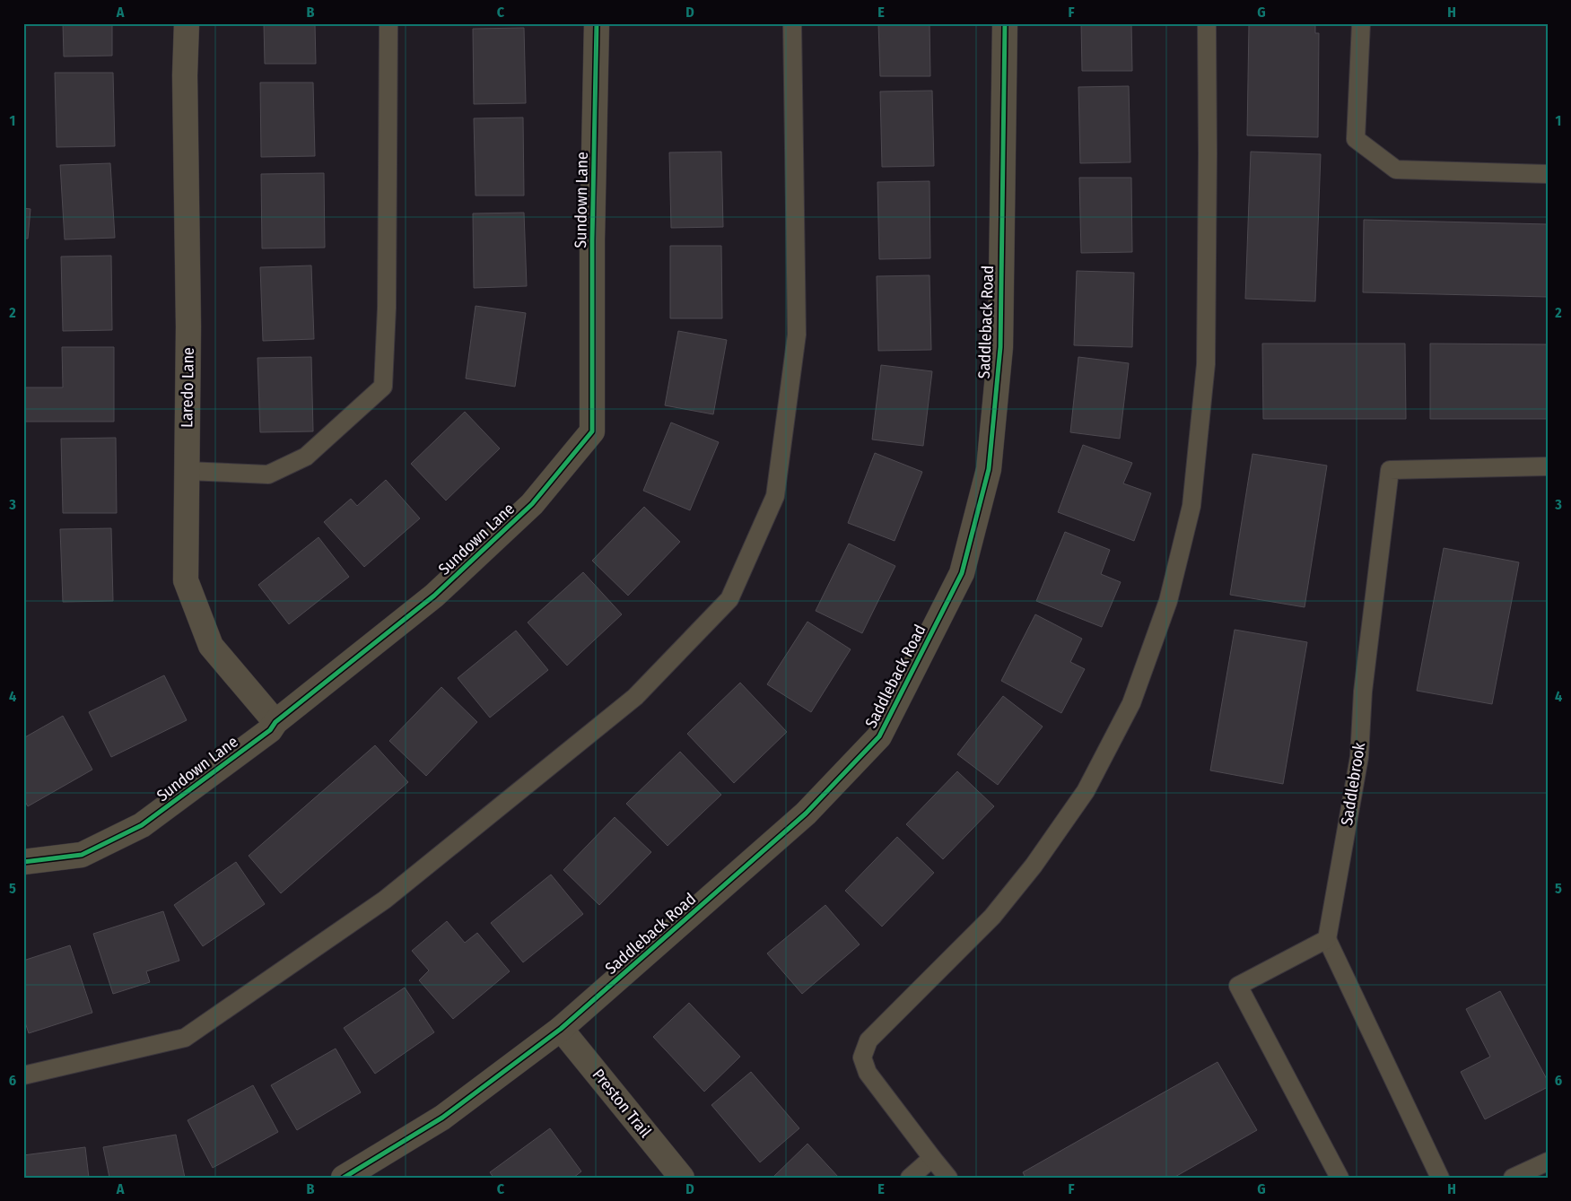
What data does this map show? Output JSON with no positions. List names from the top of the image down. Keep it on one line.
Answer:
{"streets":{"street":["Sundown Lane","Saddleback Road","Laredo Lane","Preston Trail"],"lane":["Saddlebrook"]},"crossings":[["Sundown Lane","Laredo Lane"],["Saddleback Road","Preston Trail"]],"grid":{"columns":["A","B","C","D","E","F","G","H"],"rows":["1","2","3","4","5","6"]}}
